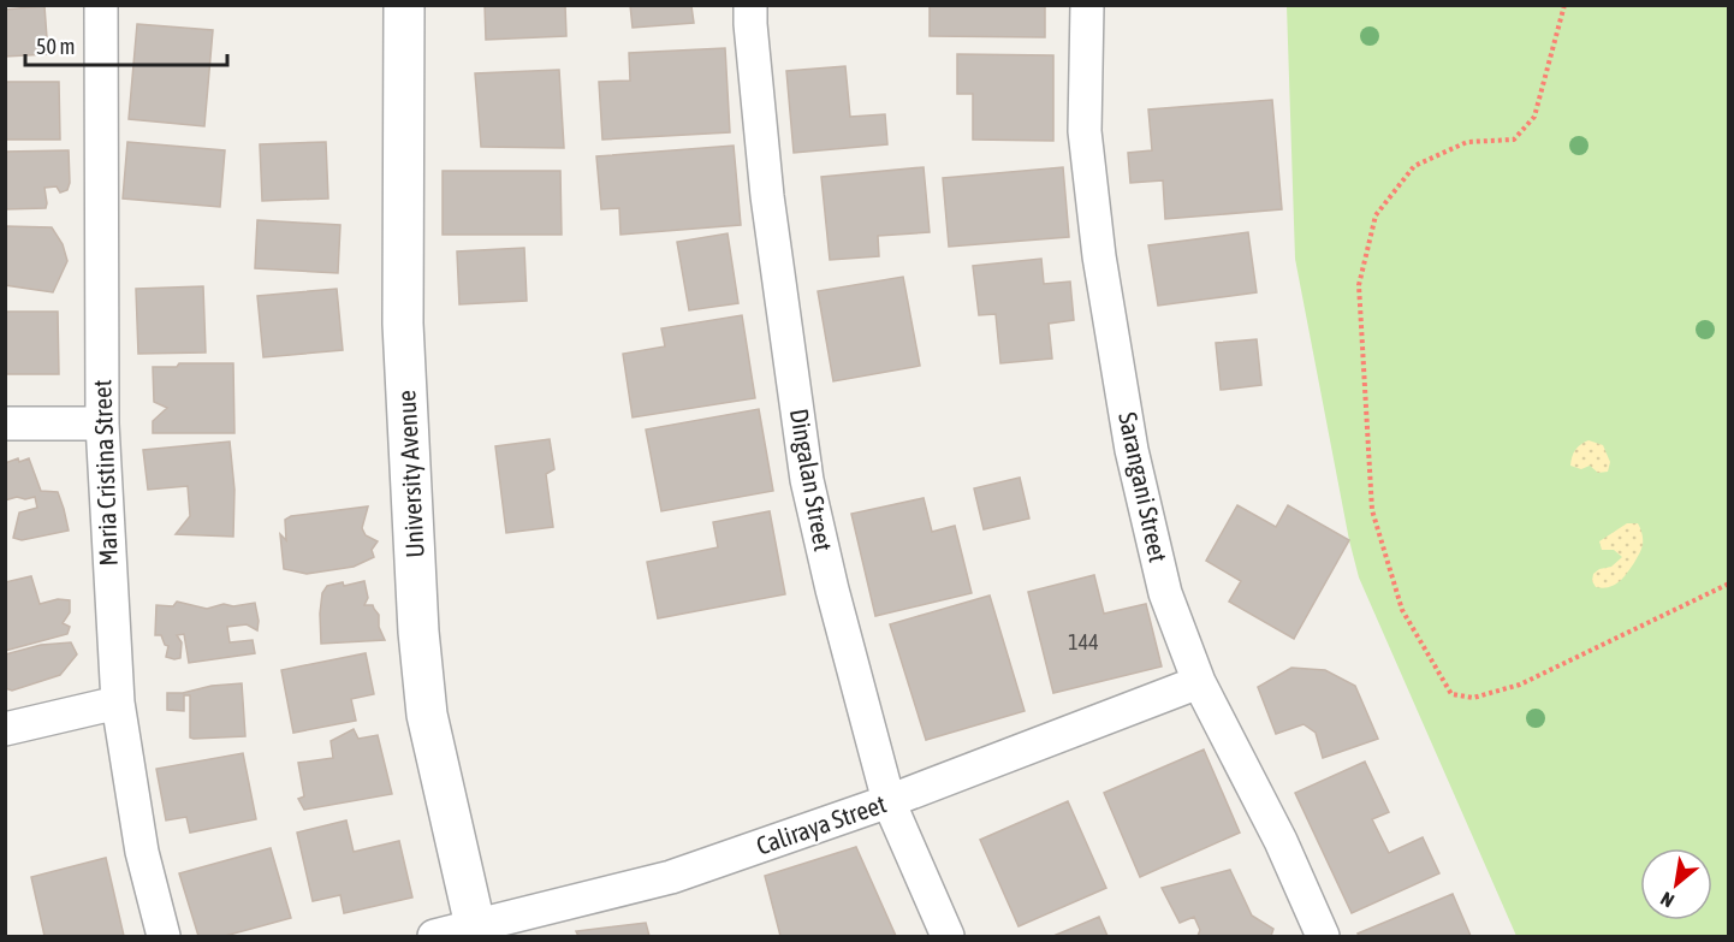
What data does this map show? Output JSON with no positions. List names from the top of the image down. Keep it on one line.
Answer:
{"streets":{"street":["Maria Cristina Street","University Avenue","Dingalan Street","Sarangani Street","Caliraya Street"]},"crossings":[["University Avenue","Caliraya Street"],["Dingalan Street","Caliraya Street"],["Sarangani Street","Caliraya Street"]],"house_numbers":["144"],"scale_bar":"50 m","north":"bottom left"}
